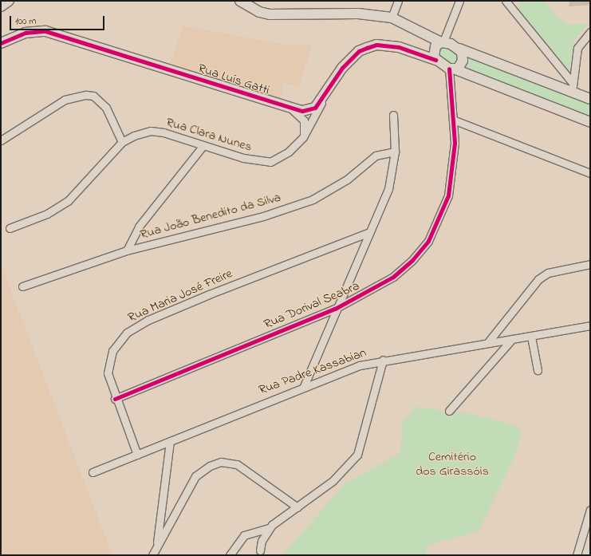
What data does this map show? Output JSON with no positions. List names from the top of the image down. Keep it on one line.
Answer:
{"streets":{"street":["Rua Luís Gatti","Rua Clara Nunes","Rua João Benedito da Silva","Rua Maria José Freire","Rua Dorival Seabra","Rua Padre Kassabian"]},"crossings":[["Rua Luís Gatti","Rua Clara Nunes"],["Rua Luís Gatti","Rua Dorival Seabra"],["Rua Maria José Freire","Rua Dorival Seabra"],["Rua Maria José Freire","Rua Padre Kassabian"]],"parks":["Cemitério dos Girassóis"],"scale_bar":"100 m"}
